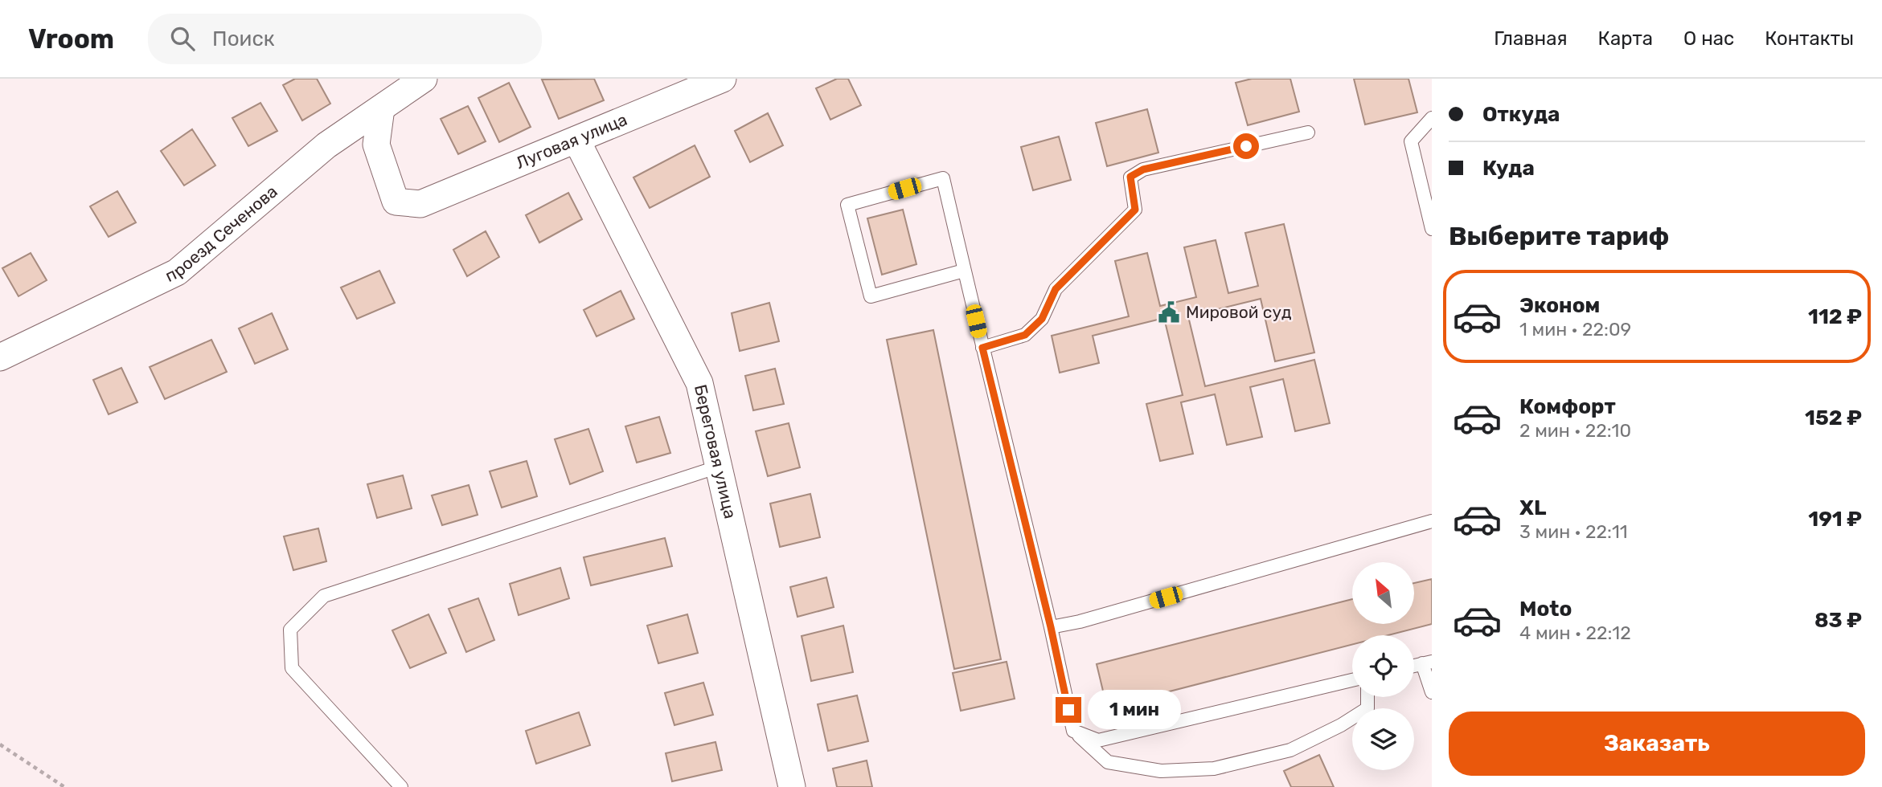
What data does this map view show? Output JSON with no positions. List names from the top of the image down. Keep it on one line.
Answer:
{"streets":{"street":["Луговая улица","проезд Сеченова","Береговая улица"]},"crossings":[["Луговая улица","проезд Сеченова"],["Луговая улица","Береговая улица"]],"places":{"public building":["Мировой суд"]},"north":"top left","page":{"header":"Vroom","search":"Поиск","nav":["Главная","Карта","О нас","Контакты"],"banner":["Откуда","Куда"],"heading":"Выберите тариф","list":[{"name":"Эконом","note":"1 мин · 22:09","value":"112 ₽"},{"name":"Комфорт","note":"2 мин · 22:10","value":"152 ₽"},{"name":"XL","note":"3 мин · 22:11","value":"191 ₽"},{"name":"Moto","note":"4 мин · 22:12","value":"83 ₽"}],"bubble":"1 мин","buttons":"Заказать"}}
